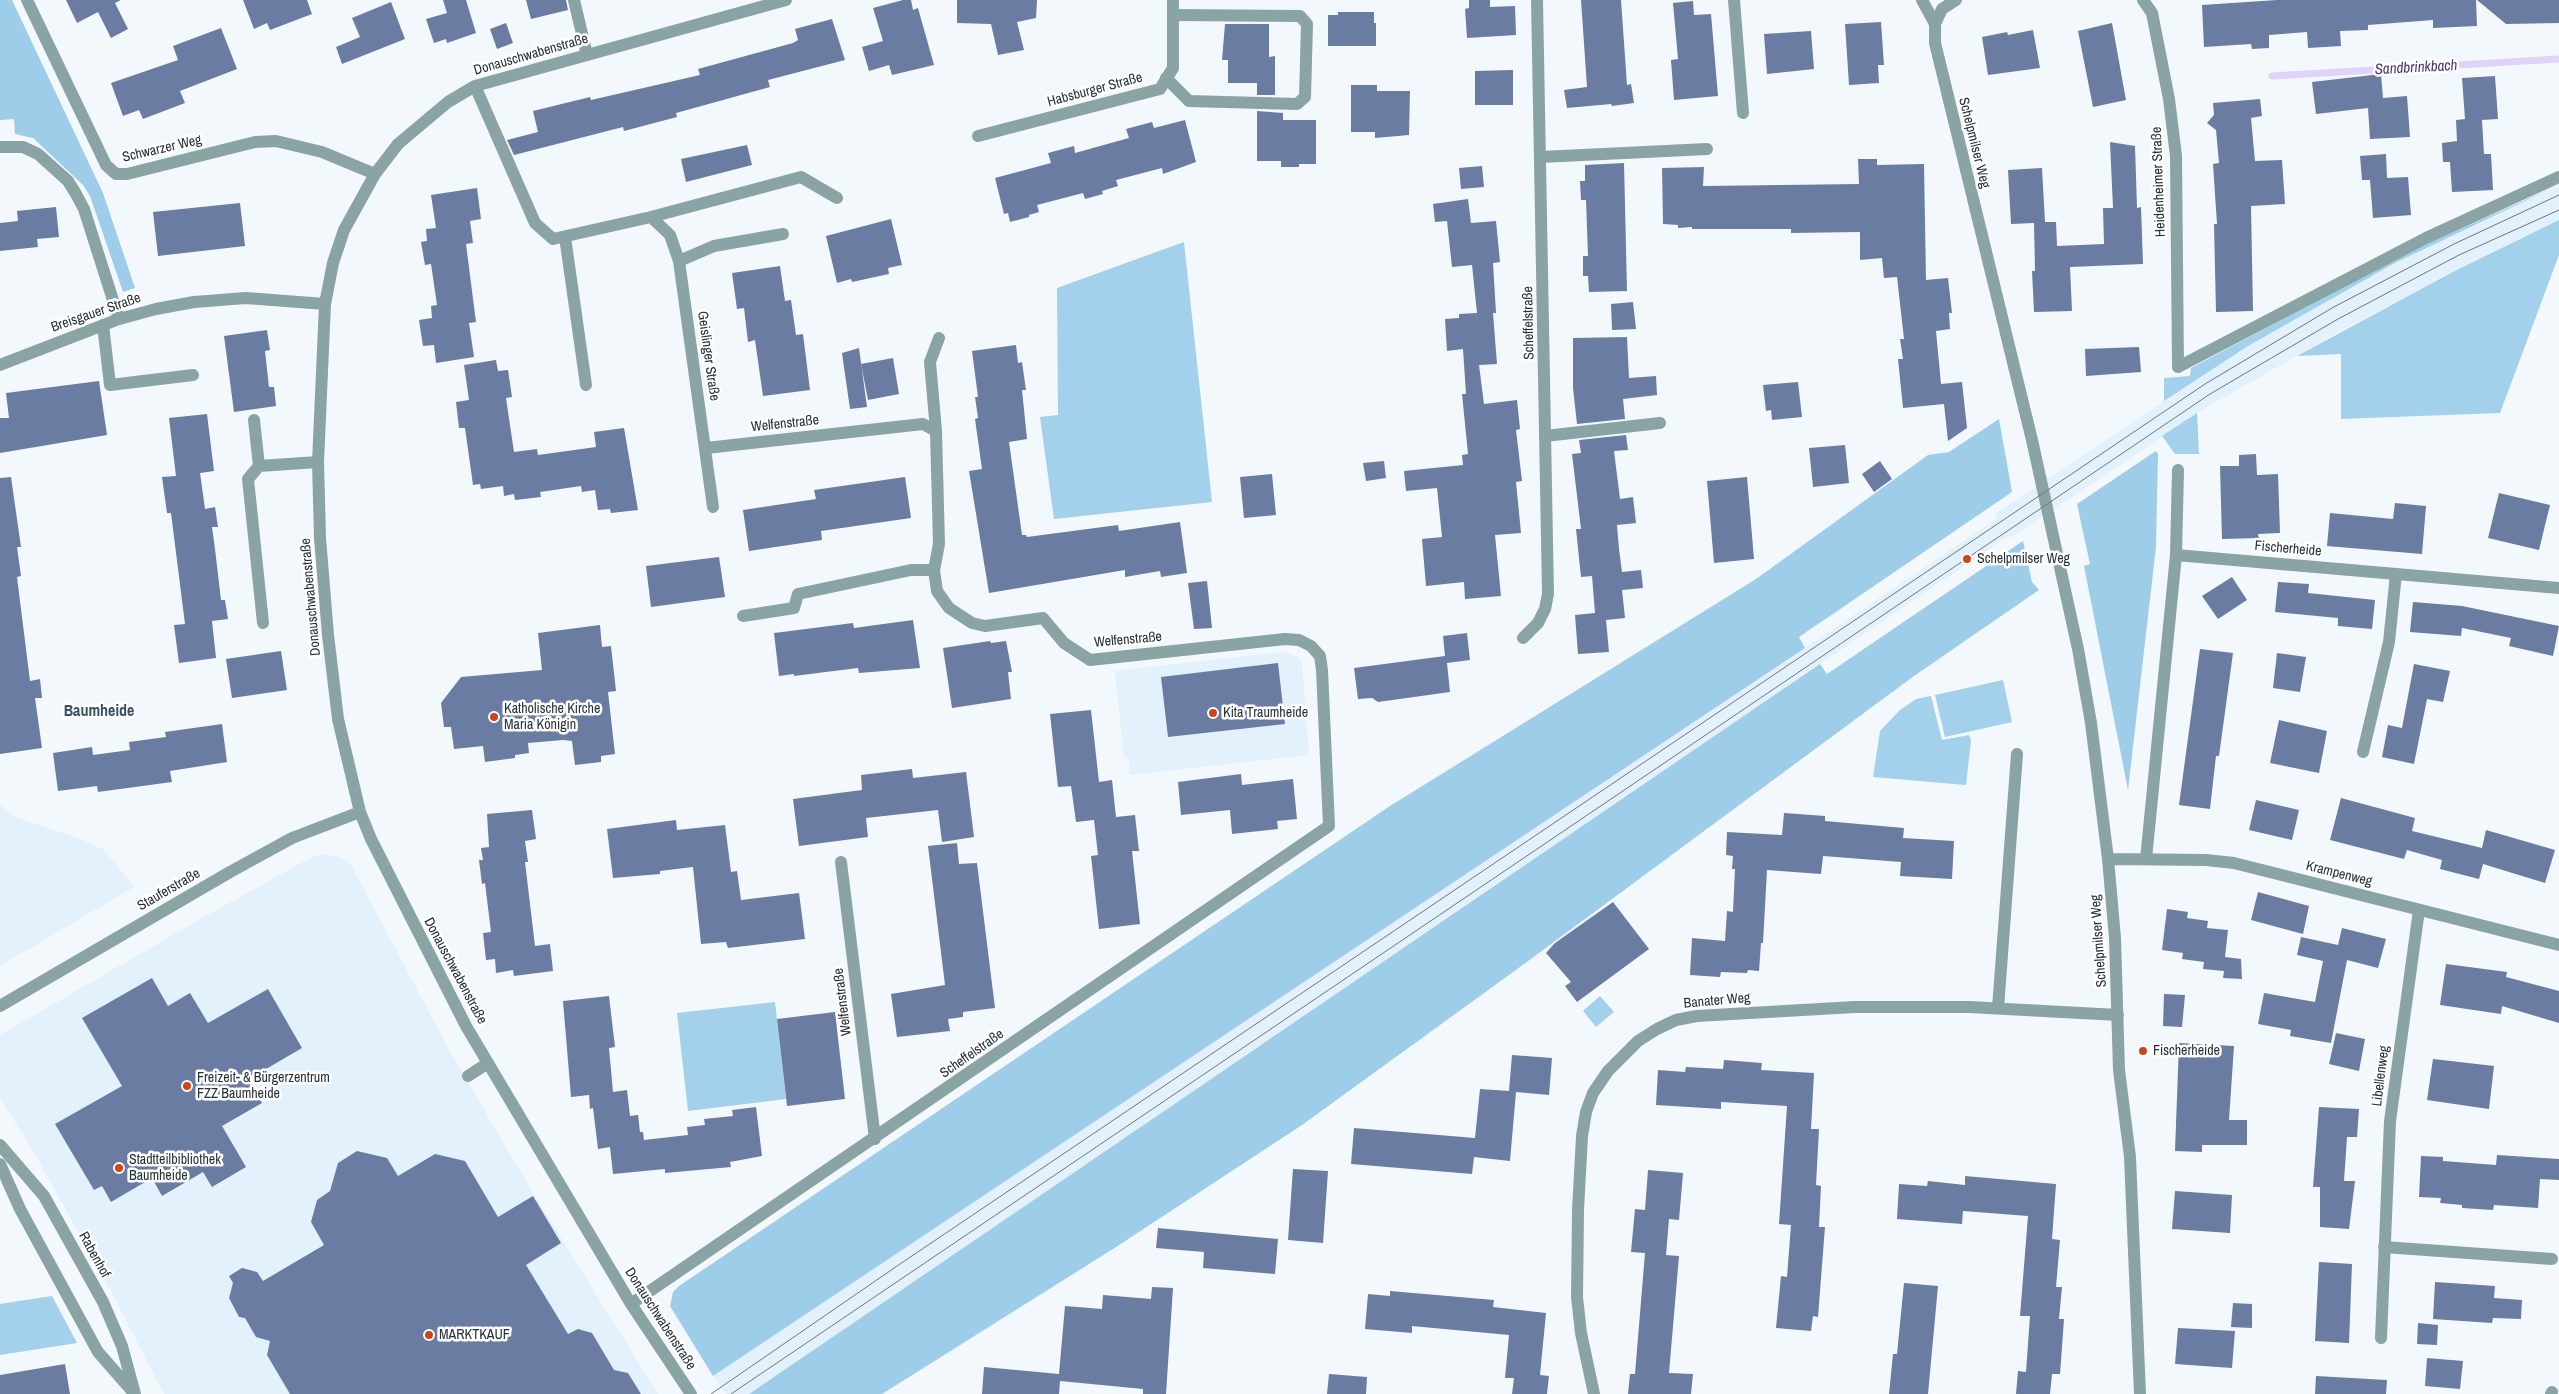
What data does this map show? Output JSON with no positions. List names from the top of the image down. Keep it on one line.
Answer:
{"streets":{"street":["Donauschwabenstraße","Habsburger Straße","Schelpmilser Weg","Schwarzer Weg","Heidenheimer Straße","Breisgauer Straße","Scheffelstraße","Geislinger Straße","Welfenstraße","Fischerheide","Krampenweg","Stauferstraße","Banater Weg","Libellenweg","Rabenhof"]},"crossings":[["Donauschwabenstraße","Schwarzer Weg"],["Donauschwabenstraße","Breisgauer Straße"],["Donauschwabenstraße","Scheffelstraße"],["Donauschwabenstraße","Stauferstraße"],["Schelpmilser Weg","Krampenweg"],["Schelpmilser Weg","Banater Weg"],["Scheffelstraße","Welfenstraße"],["Geislinger Straße","Welfenstraße"],["Krampenweg","Libellenweg"]],"districts":["Baumheide"],"water":["Sandbrinkbach"],"places":["Schelpmilser Weg","Kita Traumheide","Katholische Kirche Maria Königin","Fischerheide","Freizeit- & Bürgerzentrum FZZ Baumheide","Stadtteilbibliothek Baumheide","MARKTKAUF"]}
